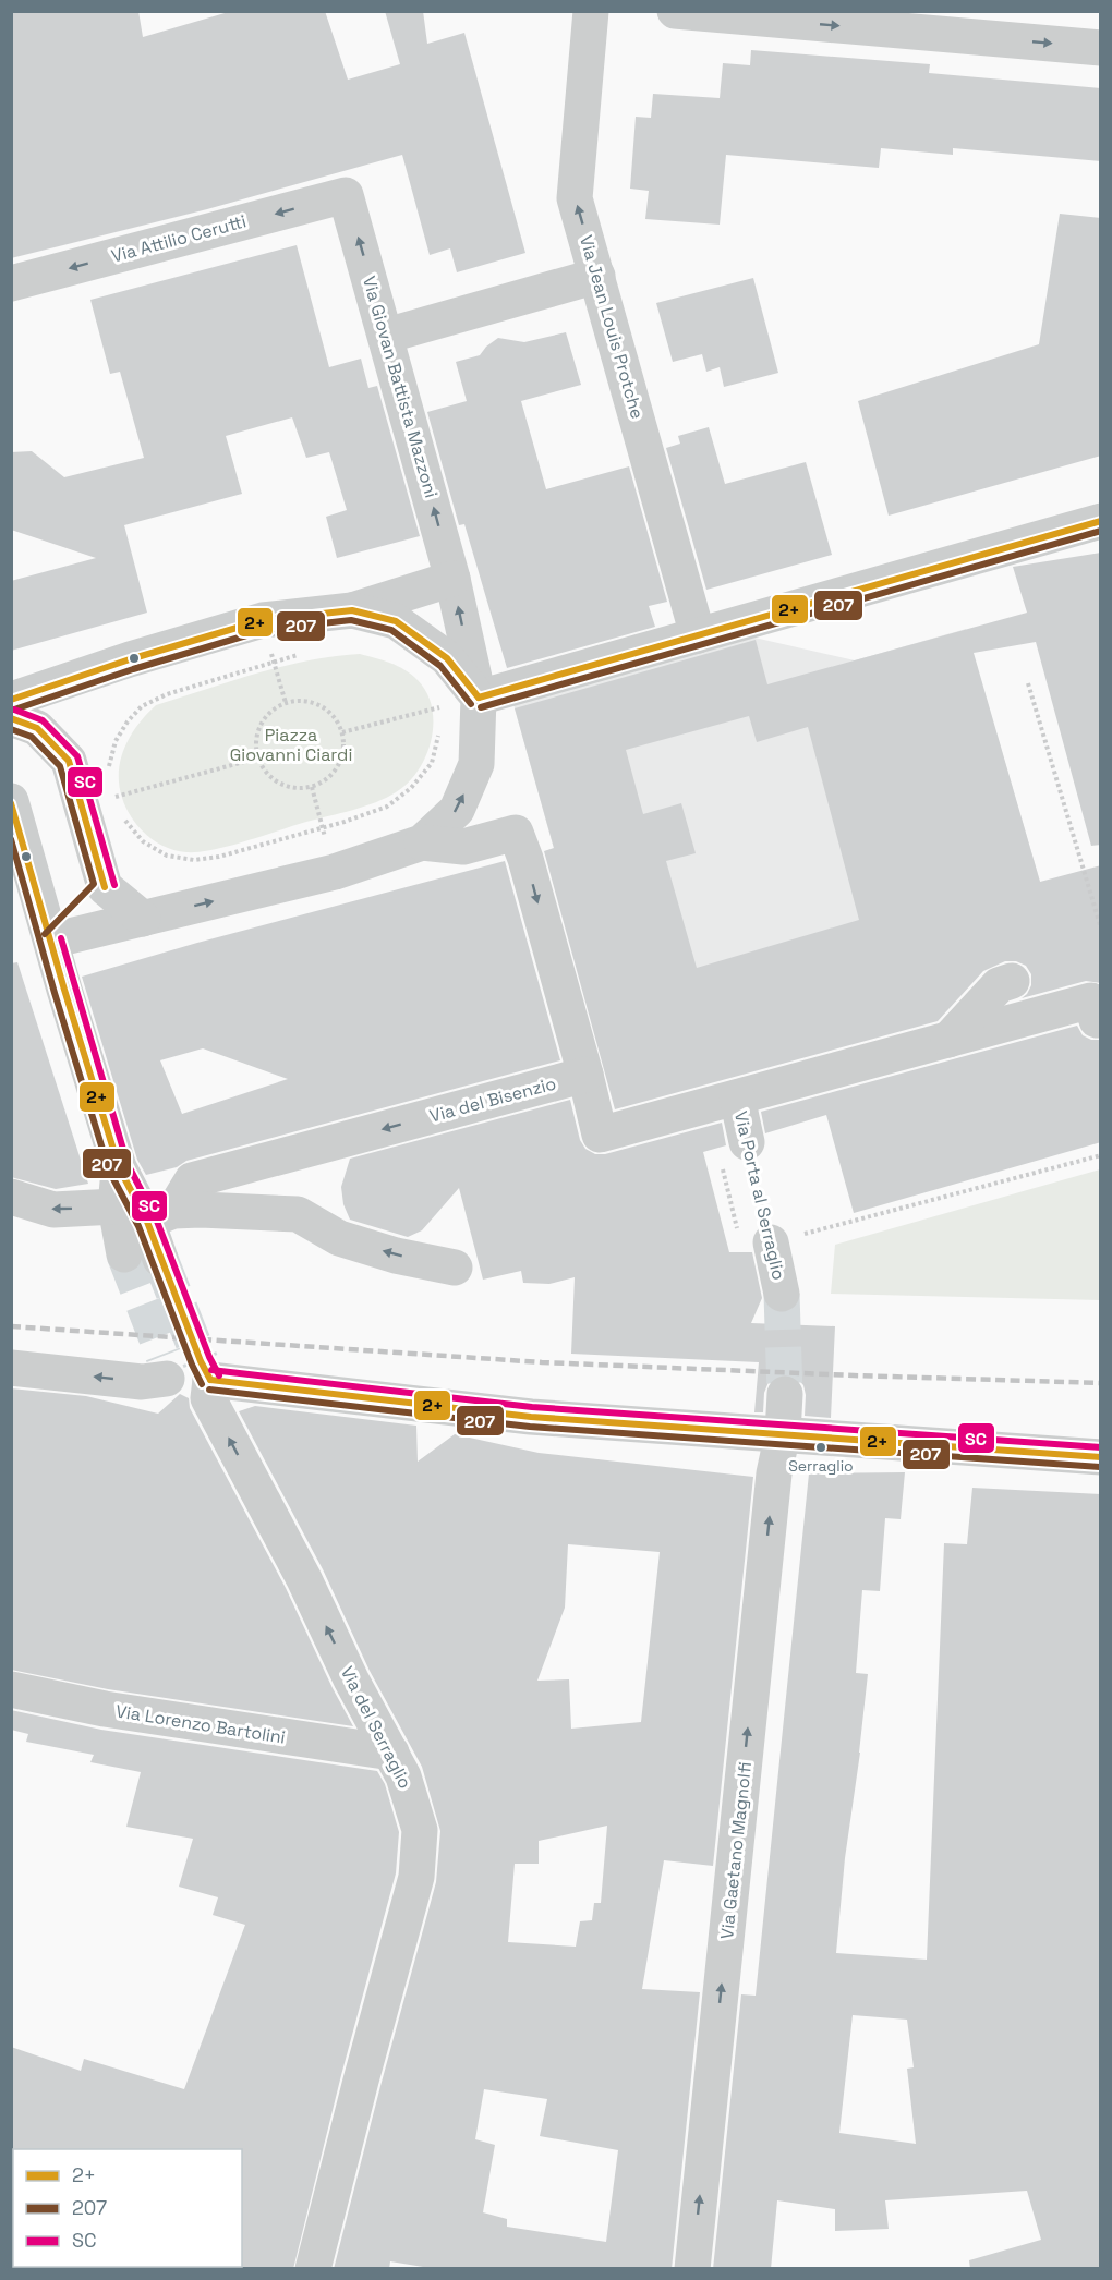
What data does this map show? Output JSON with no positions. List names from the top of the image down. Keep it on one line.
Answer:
{"streets":{"street":["Via Attilio Cerutti","Via Jean Louis Protche","Via Giovan Battista Mazzoni","Via del Bisenzio","Via Porta al Serraglio","Via Lorenzo Bartolini","Via del Serraglio","Via Gaetano Magnolfi"]},"crossings":[["Via Attilio Cerutti","Via Giovan Battista Mazzoni"],["Via Lorenzo Bartolini","Via del Serraglio"]],"one_way":["Via Attilio Cerutti","Via Jean Louis Protche","Via Giovan Battista Mazzoni","Via del Serraglio","Via Gaetano Magnolfi"],"parks":["Piazza Giovanni Ciardi"],"places":["Serraglio"],"lines":["transit line 2+","transit line 207","transit line SC"],"legend":["2+","207","SC"]}
